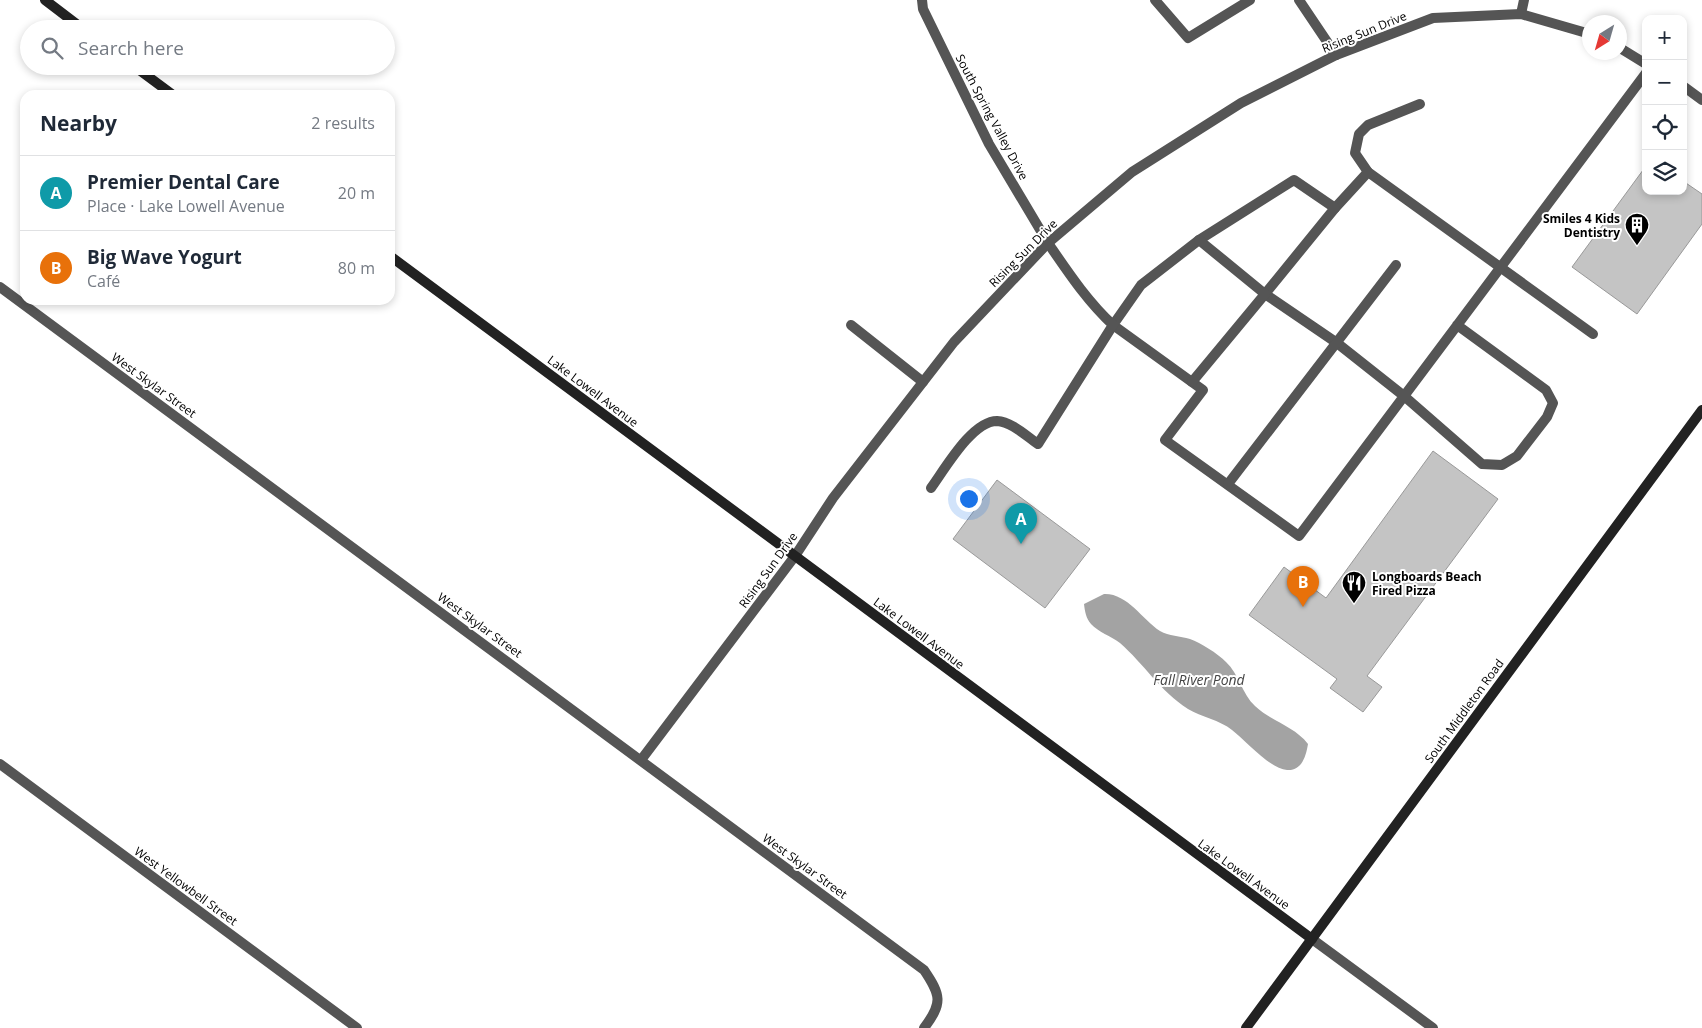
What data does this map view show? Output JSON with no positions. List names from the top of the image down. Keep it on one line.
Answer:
{"streets":{"main road":["Lake Lowell Avenue","South Middleton Road"],"street":["Rising Sun Drive","South Spring Valley Drive","West Skylar Street","West Yellowbell Street"]},"crossings":[["Rising Sun Drive","South Spring Valley Drive"],["Rising Sun Drive","West Skylar Street"],["Rising Sun Drive","Lake Lowell Avenue"],["Lake Lowell Avenue","South Middleton Road"]],"water":["Fall River Pond"],"places":{"building":["Smiles 4 Kids Dentistry"],"restaurant":["Longboards Beach Fired Pizza"]},"north":"bottom left","page":{"map_buttons":["+","−"],"search":"Search here","heading":["Nearby","2 results"],"list":[{"mark":"A","name":"Premier Dental Care","note":"Place · Lake Lowell Avenue","value":"20 m"},{"mark":"B","name":"Big Wave Yogurt","note":"Café","value":"80 m"}],"pins":["A","B"]}}
